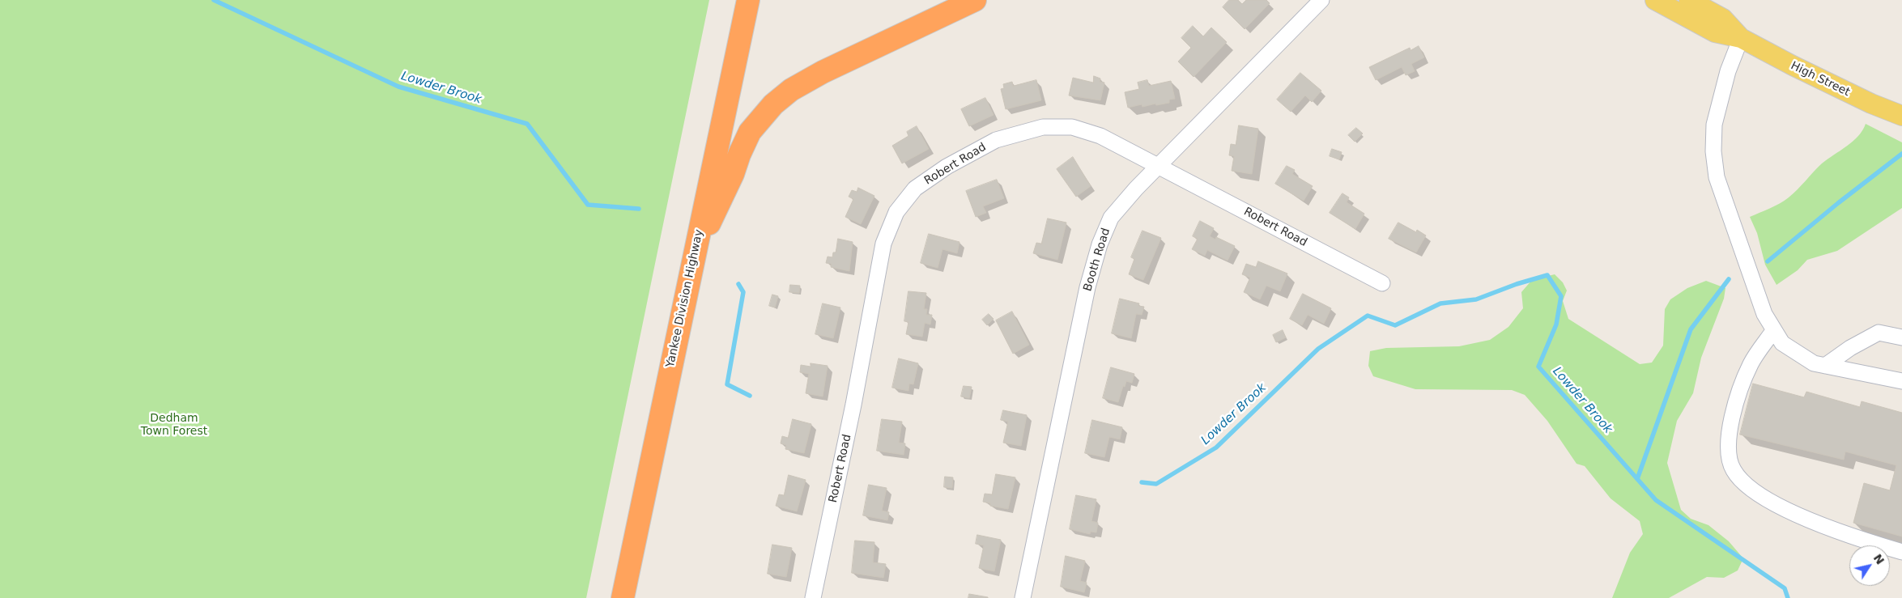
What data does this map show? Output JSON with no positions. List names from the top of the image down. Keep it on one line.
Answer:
{"streets":{"highway":["Yankee Division Highway"],"main road":["High Street"],"street":["Robert Road","Booth Road"]},"crossings":[["Robert Road","Booth Road"]],"water":["Lowder Brook"],"parks":["Dedham Town Forest"],"north":"top right"}
